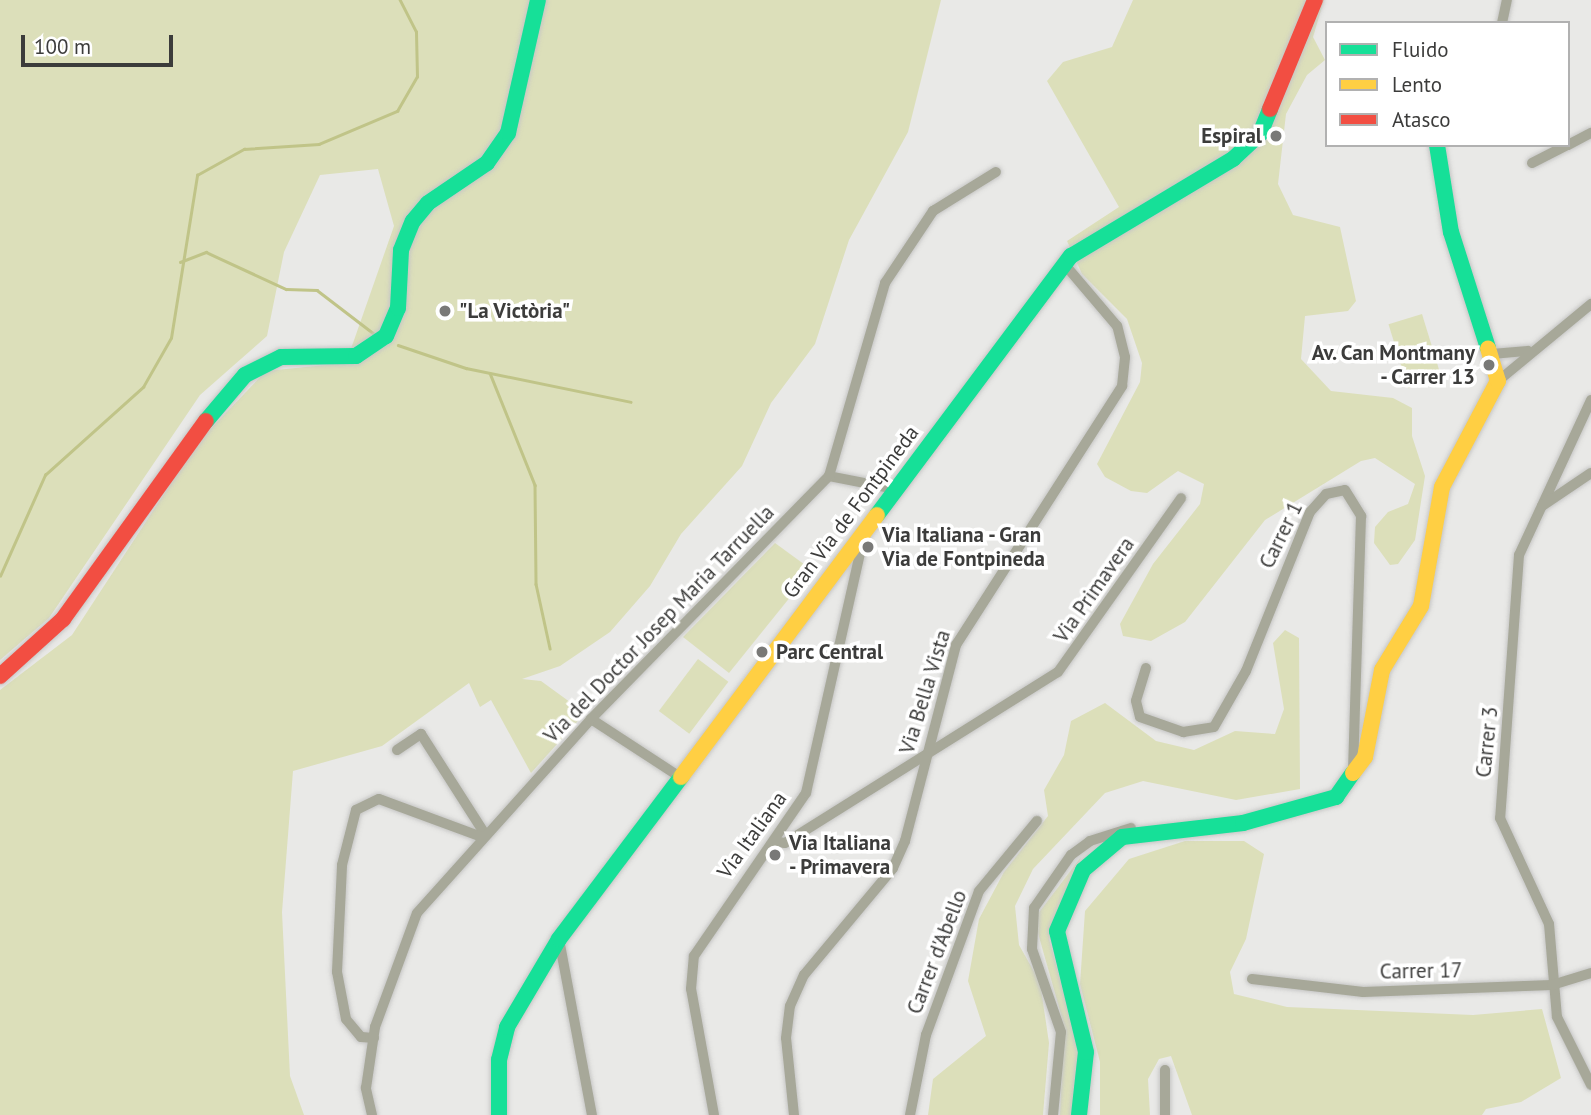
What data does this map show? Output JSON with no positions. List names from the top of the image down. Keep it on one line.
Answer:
{"streets":{"street":["Gran Via de Fontpineda","Carrer 1","Via Primavera","Via del Doctor Josep Maria Tarruella","Via Bella Vista","Carrer 3","Via Italiana","Carrer d'Abello","Carrer 17"]},"crossings":[["Gran Via de Fontpineda","Via Bella Vista"],["Gran Via de Fontpineda","Via Italiana"],["Via Primavera","Via Bella Vista"],["Via Primavera","Via Italiana"],["Carrer 3","Carrer 17"]],"places":["Espiral","\"La Victòria\"","Av. Can Montmany - Carrer 13","Via Italiana - Gran Via de Fontpineda","Parc Central","Via Italiana - Primavera"],"legend":["Fluido","Lento","Atasco"],"scale_bar":"100 m"}
